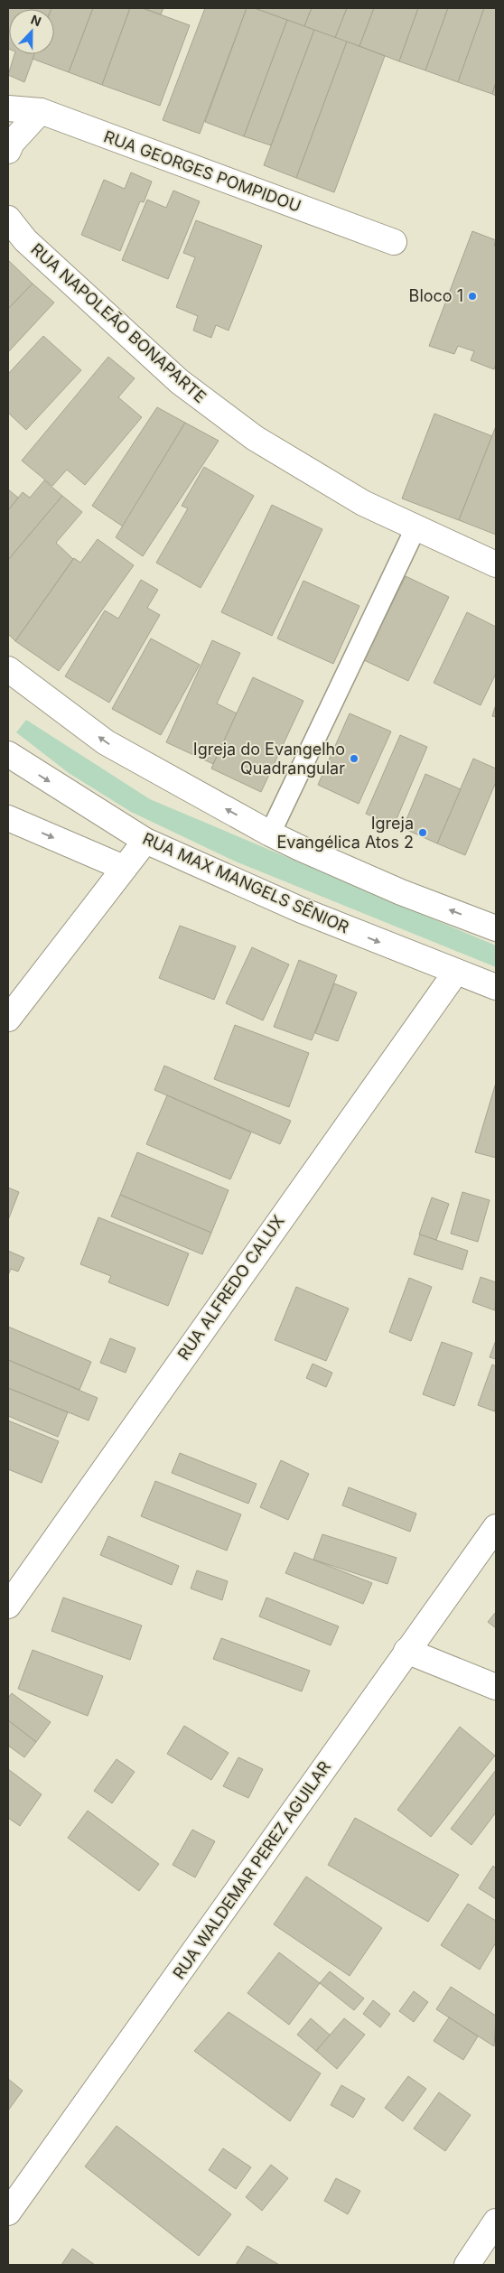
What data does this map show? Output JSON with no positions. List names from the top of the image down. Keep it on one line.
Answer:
{"streets":{"street":["RUA GEORGES POMPIDOU","RUA NAPOLEÃO BONAPARTE","RUA MAX MANGELS SÊNIOR","RUA ALFREDO CALUX","RUA WALDEMAR PEREZ AGUILAR"]},"crossings":[["RUA MAX MANGELS SÊNIOR","RUA ALFREDO CALUX"]],"places":["Bloco 1","Igreja do Evangelho Quadrangular","Igreja Evangélica Atos 2"],"north":"top"}
